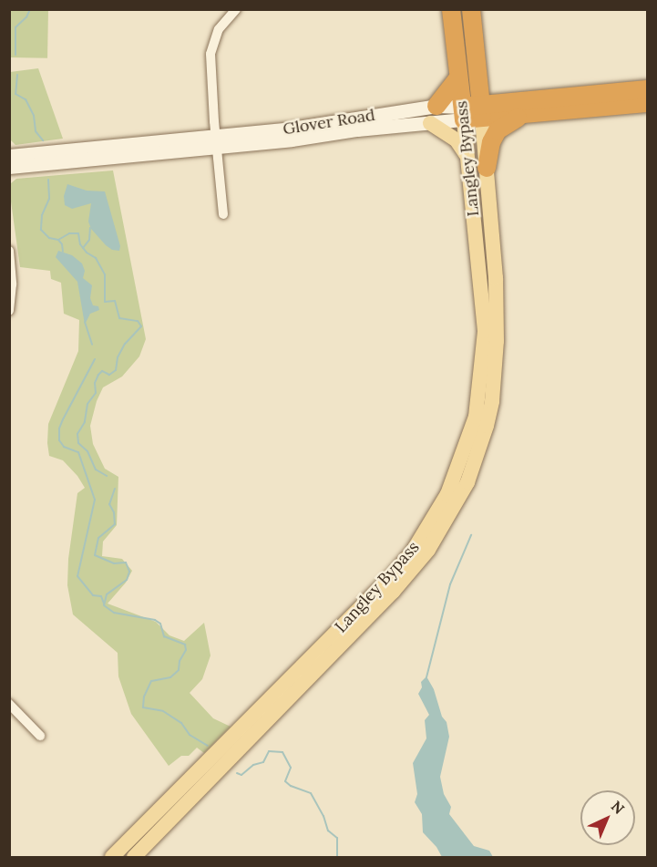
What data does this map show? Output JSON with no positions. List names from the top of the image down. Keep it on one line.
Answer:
{"streets":{"highway":["Glover Road","Langley Bypass"]},"crossings":[["Glover Road","Langley Bypass"]],"north":"top right"}
